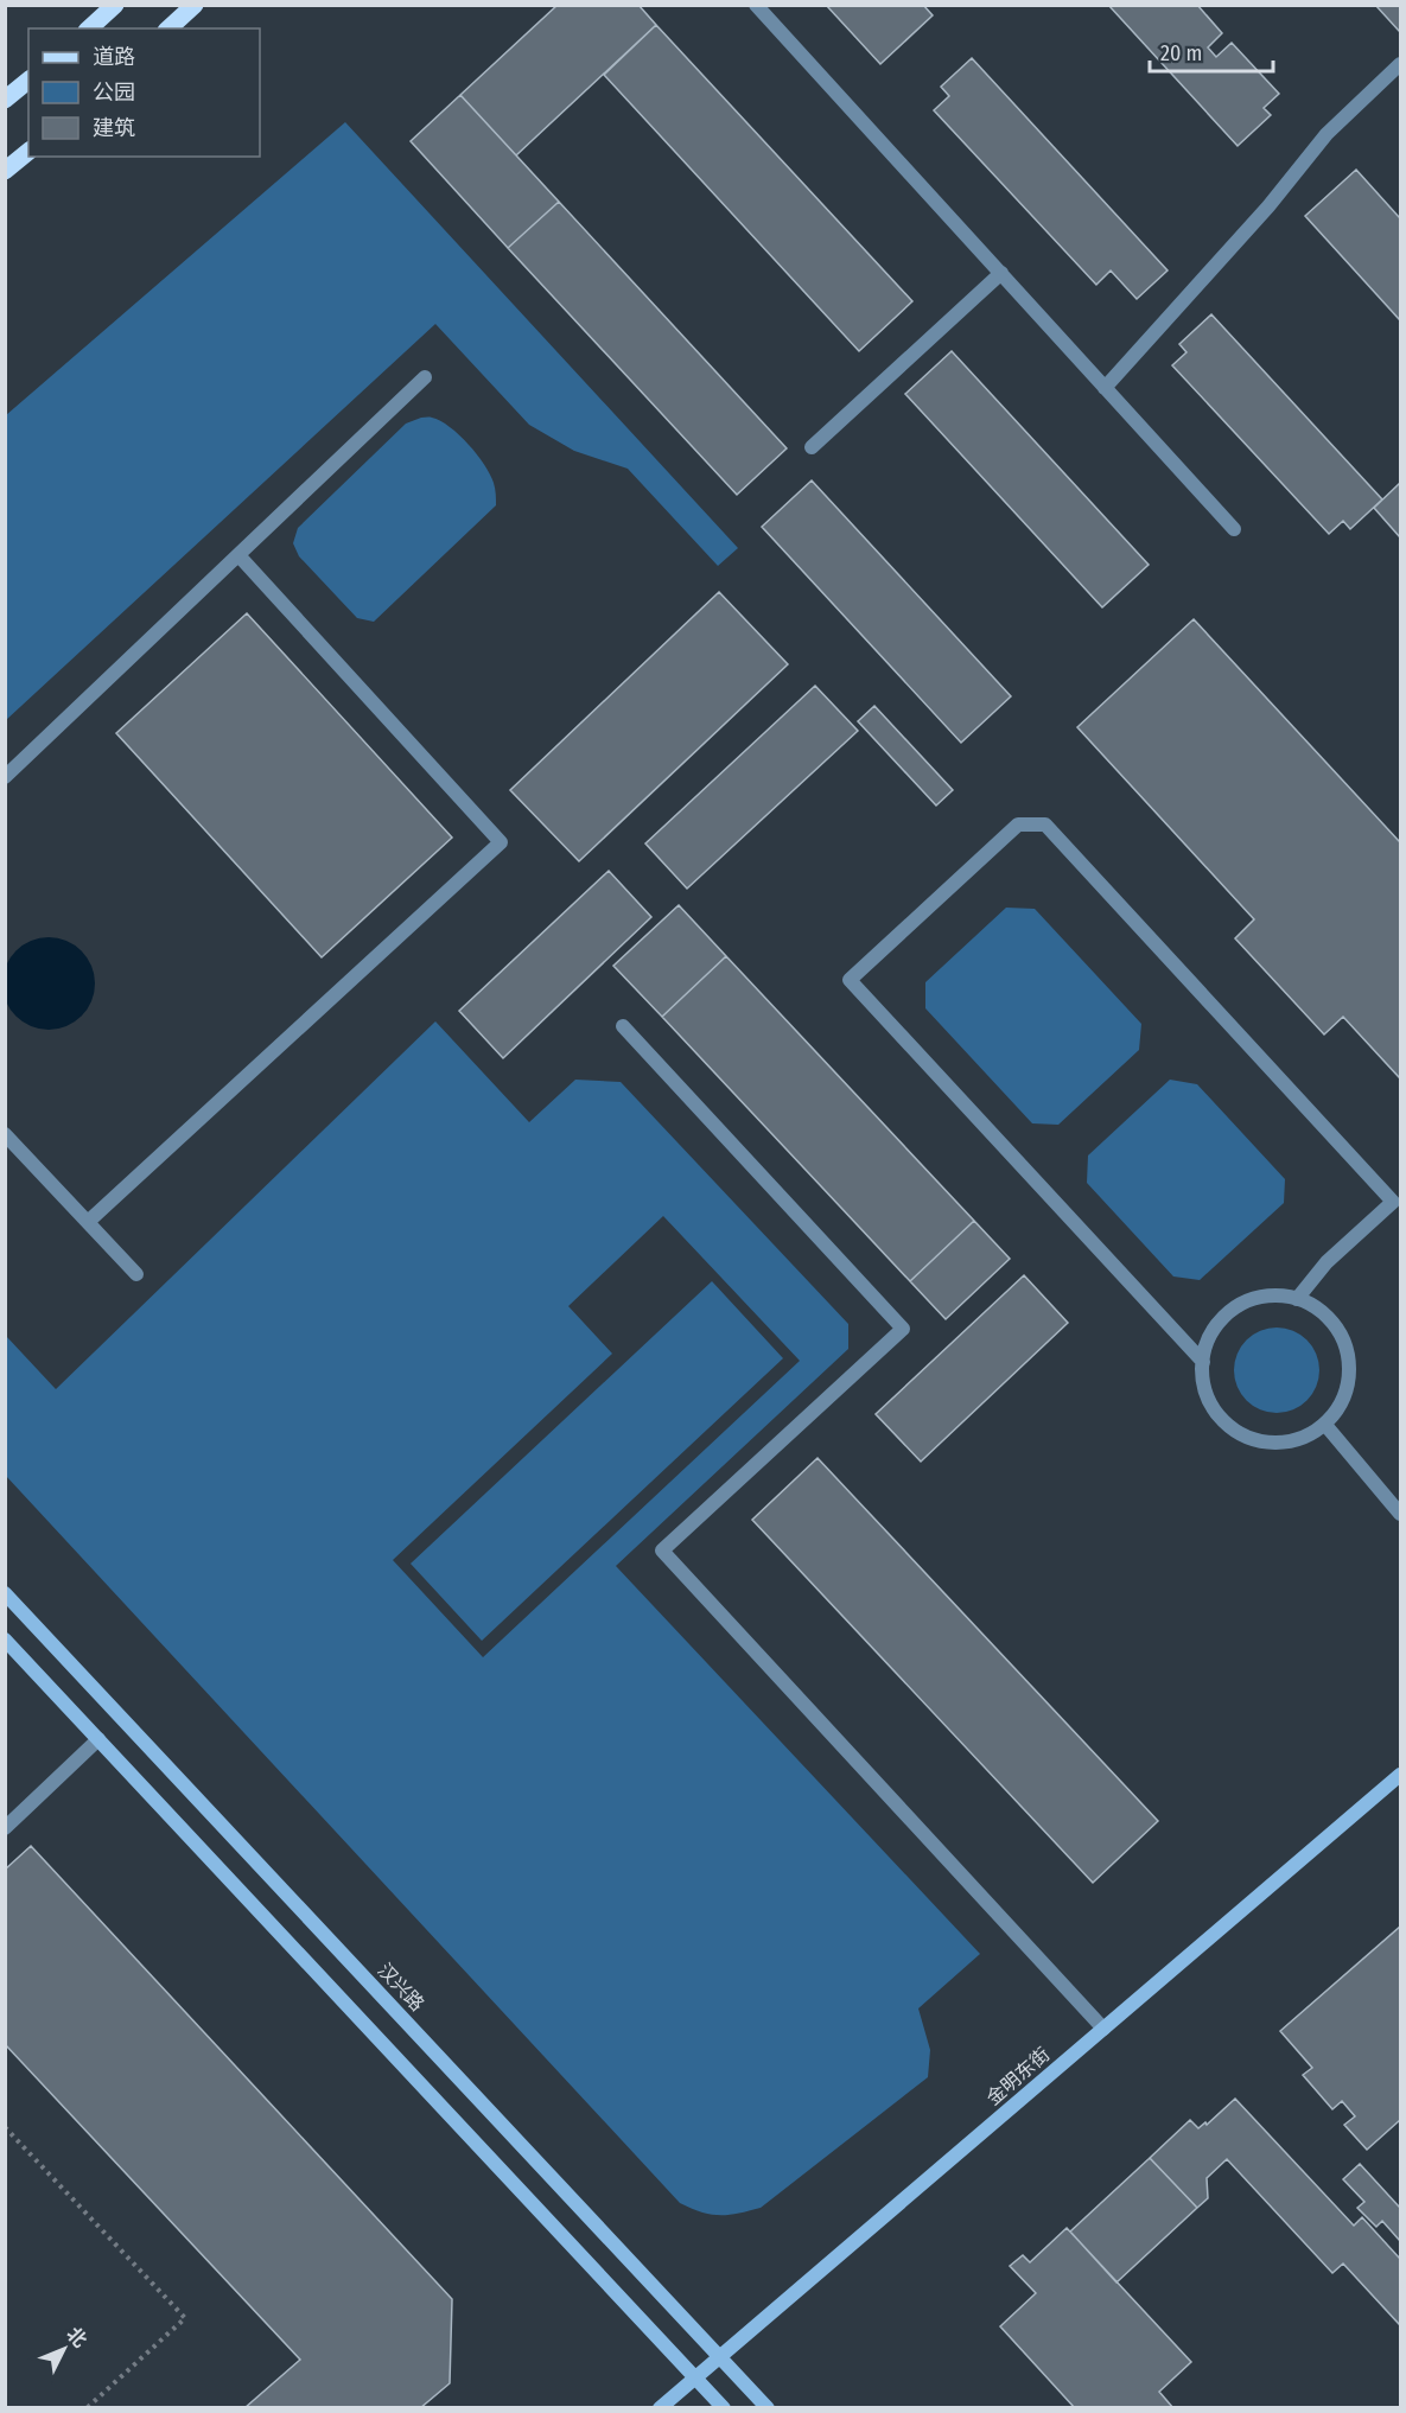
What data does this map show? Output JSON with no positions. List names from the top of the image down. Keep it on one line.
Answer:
{"streets":{"street":["汉兴路","金明东街"]},"crossings":[["汉兴路","金明东街"]],"legend":["道路","公园","建筑"],"scale_bar":"20 m","north":"top right"}
